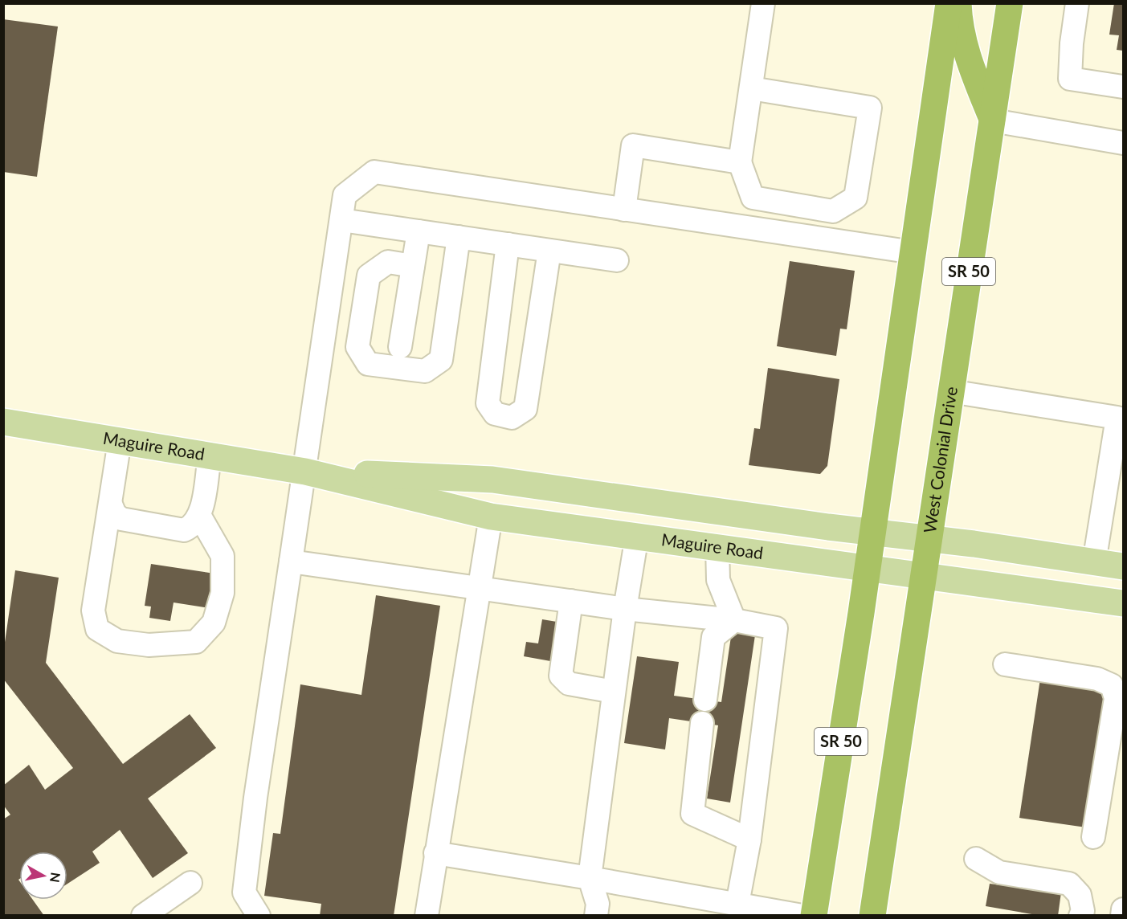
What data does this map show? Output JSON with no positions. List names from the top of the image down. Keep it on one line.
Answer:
{"streets":{"highway":["SR 50","West Colonial Drive"],"main road":["Maguire Road"]},"crossings":[["SR 50","Maguire Road"],["Maguire Road","West Colonial Drive"]],"north":"right"}
